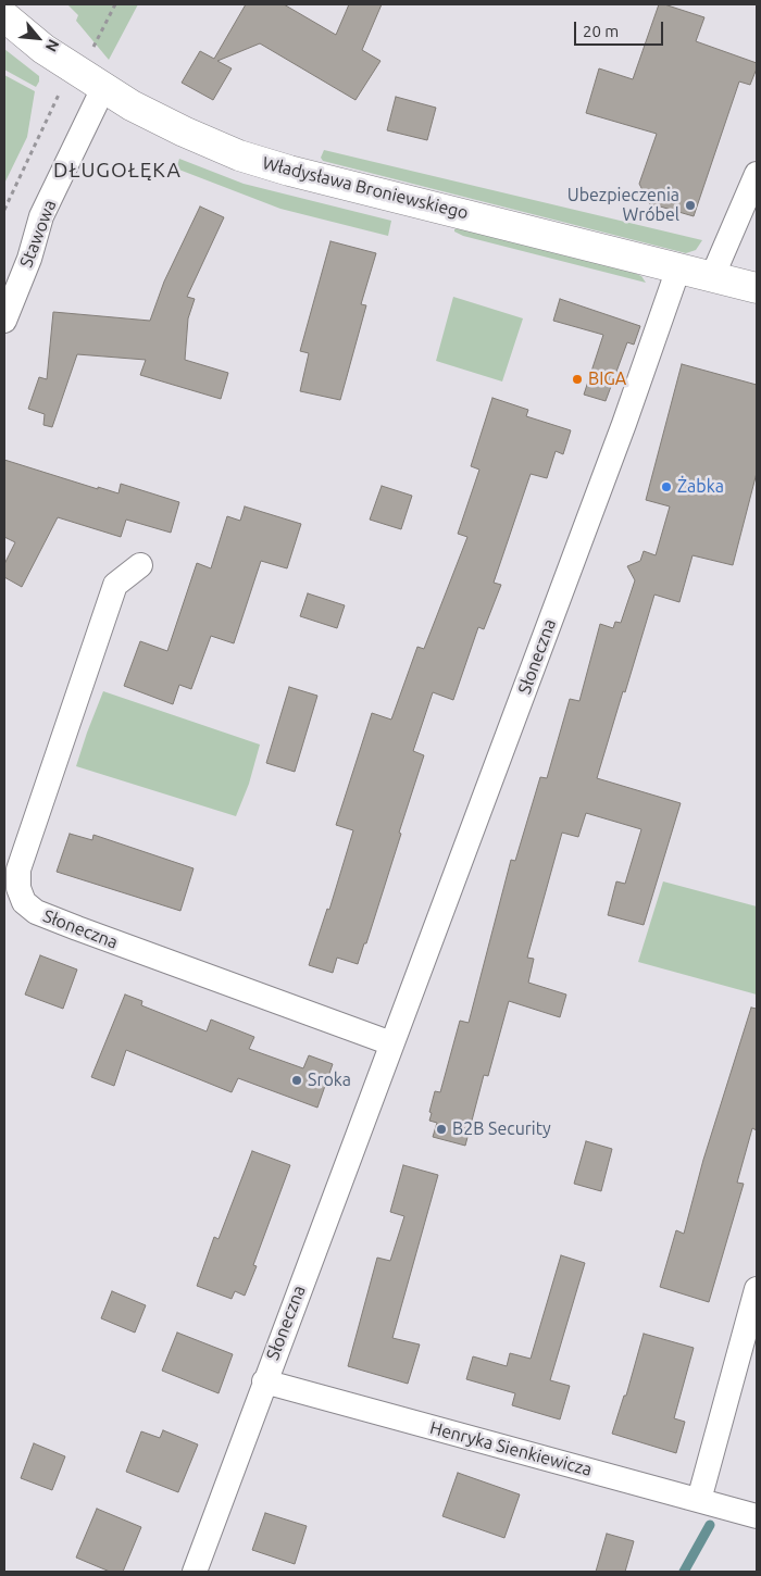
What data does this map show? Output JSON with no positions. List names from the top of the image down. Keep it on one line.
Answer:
{"streets":{"street":["Władysława Broniewskiego","Stawowa","Słoneczna","Henryka Sienkiewicza"]},"crossings":[["Władysława Broniewskiego","Stawowa"],["Władysława Broniewskiego","Słoneczna"],["Słoneczna","Henryka Sienkiewicza"]],"districts":["DŁUGOŁĘKA"],"places":["Ubezpieczenia Wróbel","BIGA","Żabka","Sroka","B2B Security"],"scale_bar":"20 m","north":"bottom right"}
